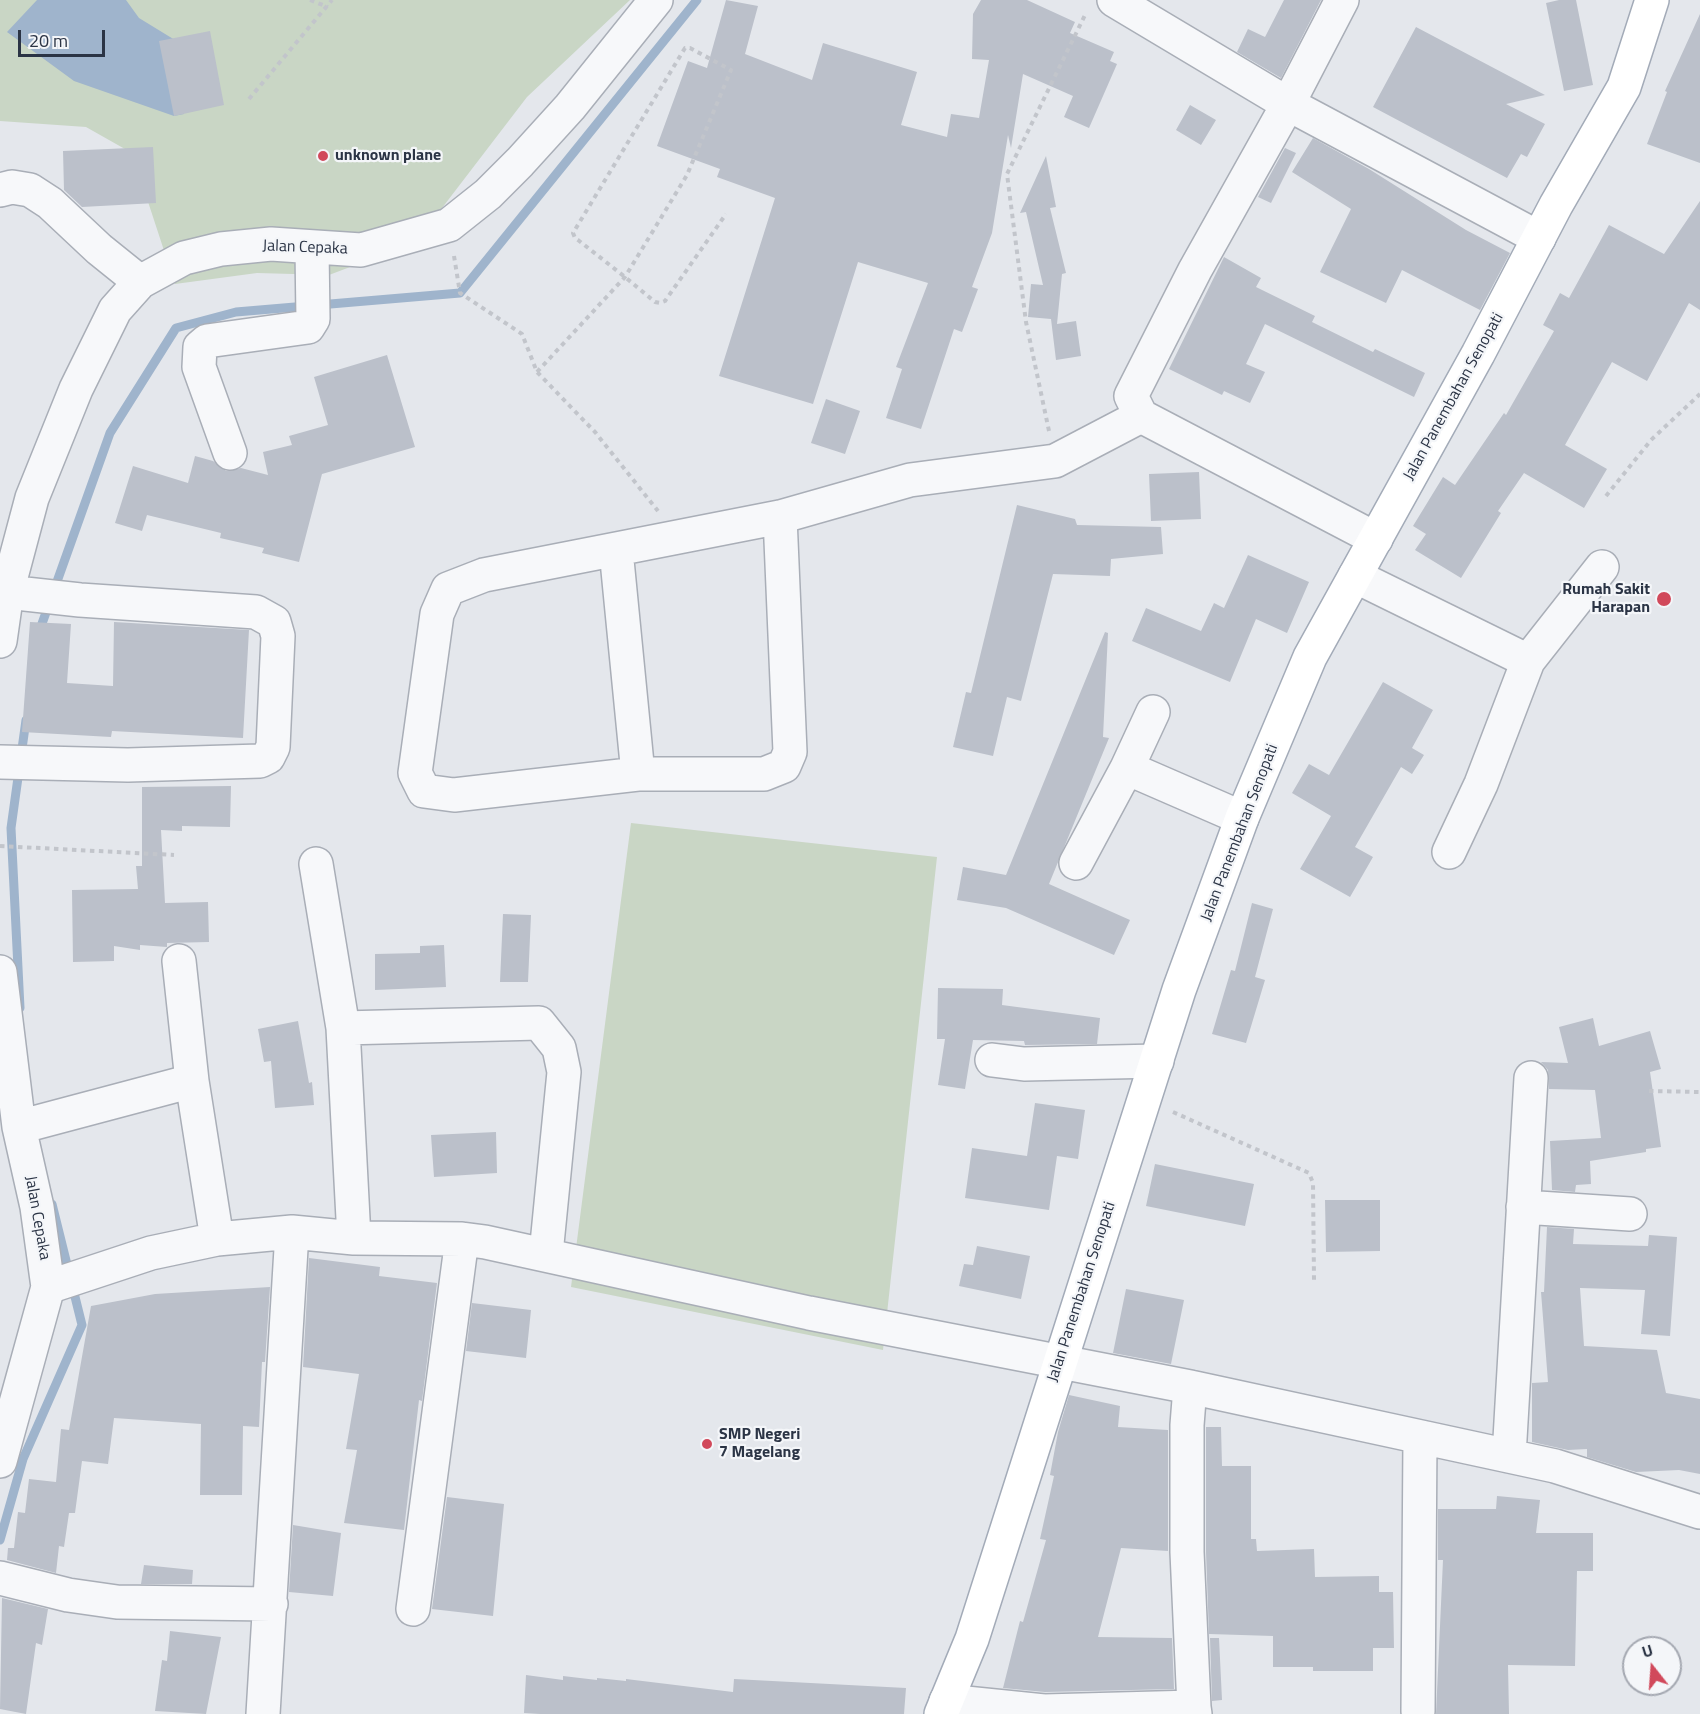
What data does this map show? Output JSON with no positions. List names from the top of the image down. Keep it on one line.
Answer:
{"streets":{"main road":["Jalan Panembahan Senopati"],"street":["Jalan Cepaka"]},"places":["unknown plane","Rumah Sakit Harapan","SMP Negeri 7 Magelang"],"scale_bar":"20 m","north":"top"}
